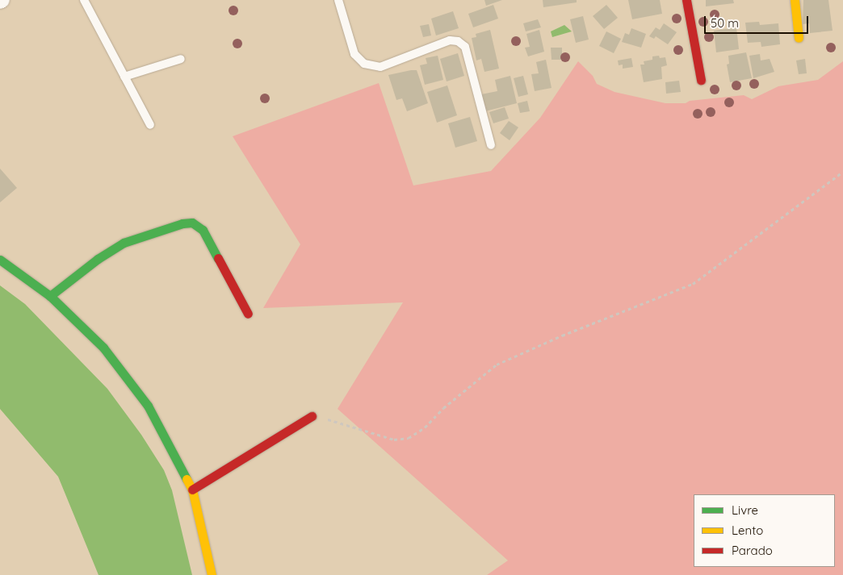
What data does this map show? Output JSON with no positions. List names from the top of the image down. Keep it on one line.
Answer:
{"legend":["Livre","Lento","Parado"],"scale_bar":"50 m"}
